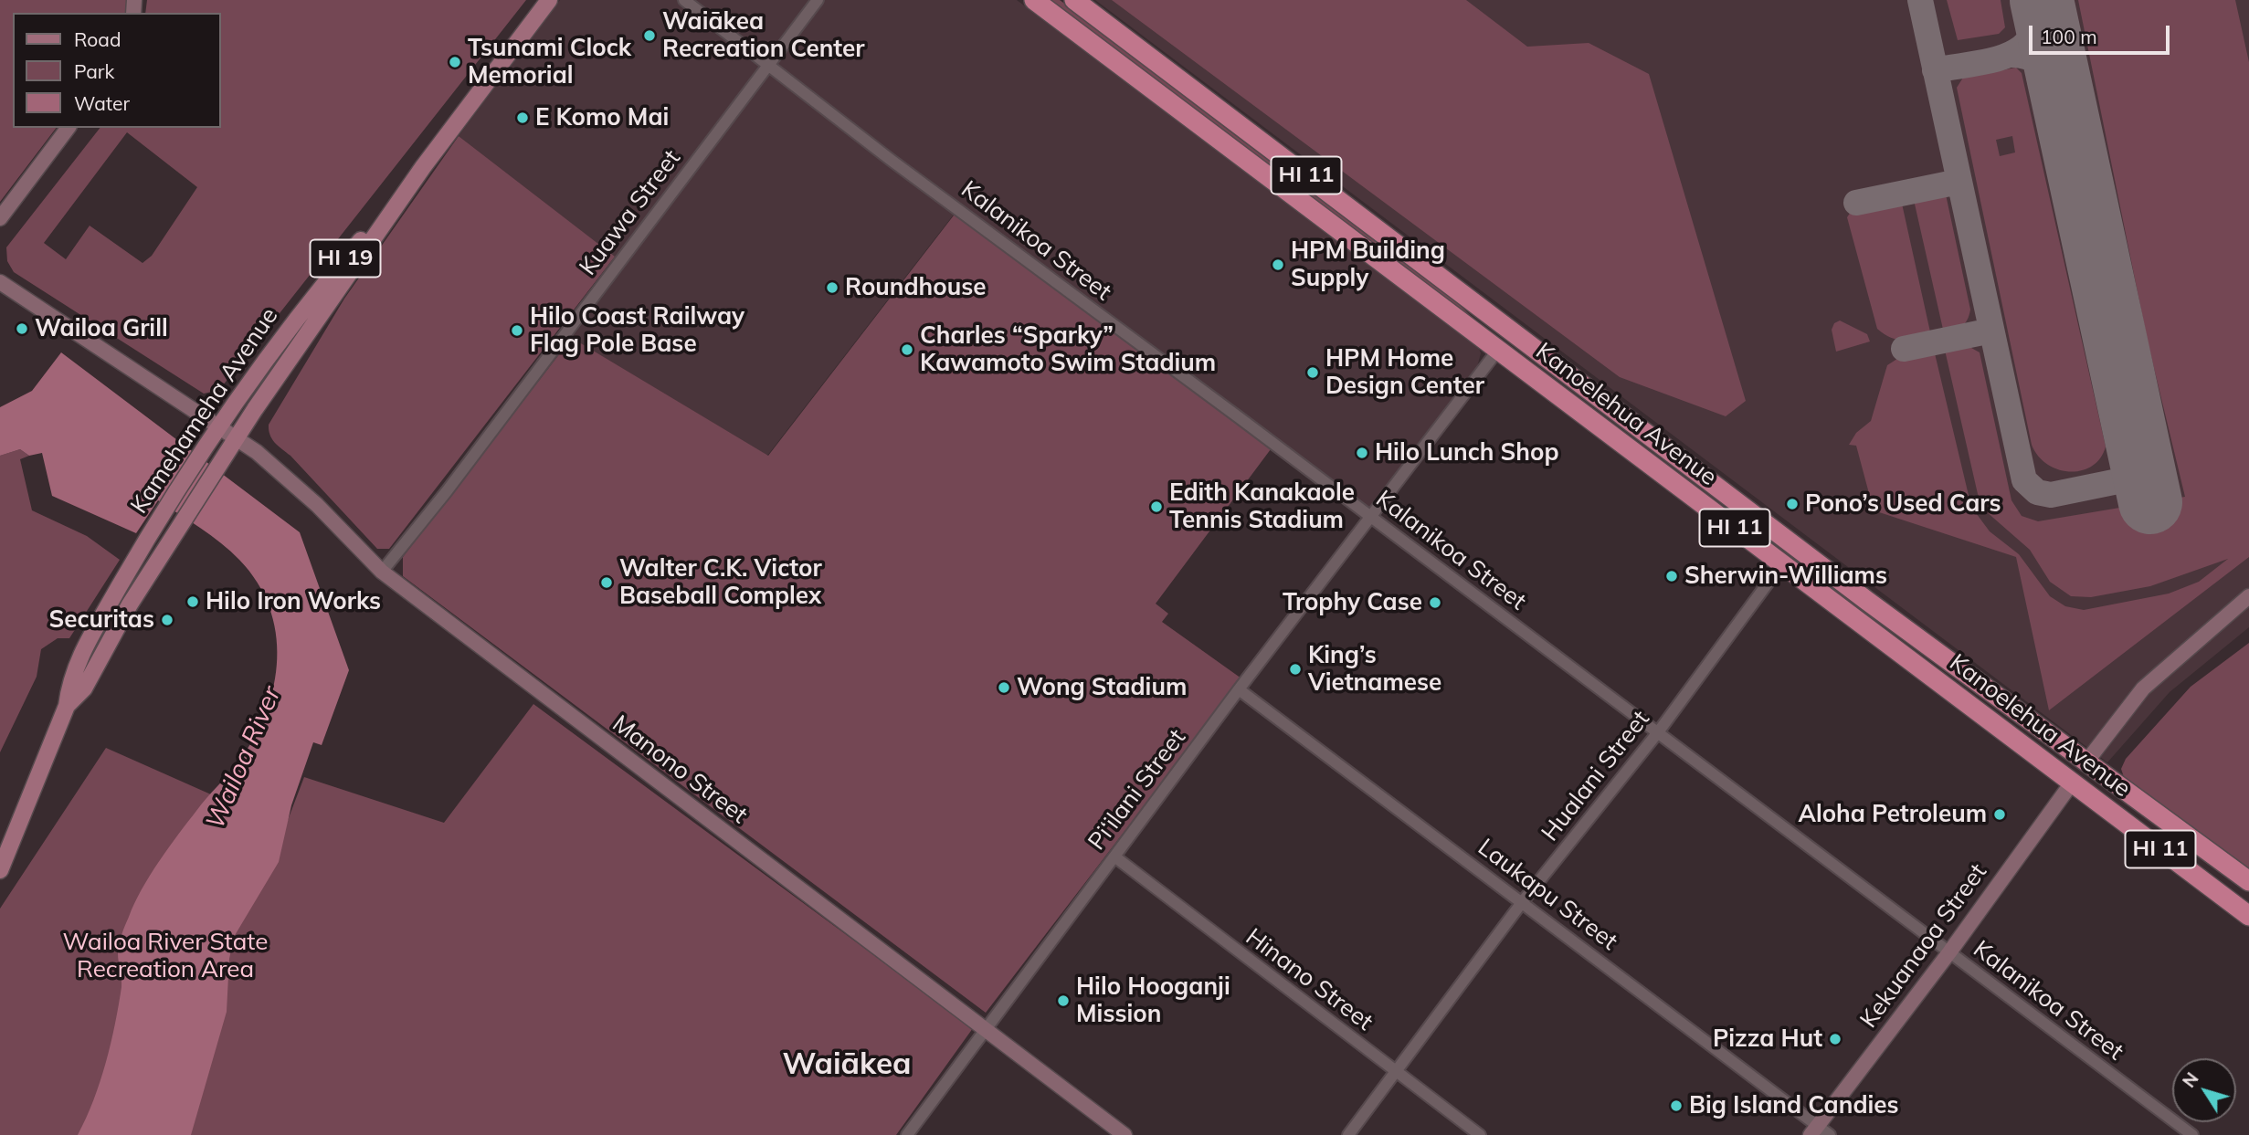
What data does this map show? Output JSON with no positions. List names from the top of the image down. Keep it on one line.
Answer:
{"streets":{"highway":["HI 11","Kanoelehua Avenue"],"main road":["HI 19","Kamehameha Avenue"],"street":["Kuawa Street","Kalanikoa Street","Manono Street","Hualani Street","Pi‘ilani Street","Laukapu Street","Kekuanaoa Street","Hinano Street"]},"crossings":[["Kuawa Street","Kalanikoa Street"],["Kuawa Street","Manono Street"],["Kalanikoa Street","Hualani Street"],["Kalanikoa Street","Pi‘ilani Street"],["Kalanikoa Street","Kekuanaoa Street"],["Kamehameha Avenue","Manono Street"],["Kanoelehua Avenue","Hualani Street"],["Kanoelehua Avenue","Pi‘ilani Street"],["Kanoelehua Avenue","Kekuanaoa Street"],["Manono Street","Pi‘ilani Street"],["Hualani Street","Laukapu Street"],["Hualani Street","Hinano Street"],["Pi‘ilani Street","Laukapu Street"],["Pi‘ilani Street","Hinano Street"],["Laukapu Street","Kekuanaoa Street"]],"districts":["Waiākea"],"water":["Wailoa River"],"parks":["Wailoa River State Recreation Area"],"places":["Waiākea Recreation Center","Tsunami Clock Memorial","E Komo Mai","HPM Building Supply","Roundhouse","Wailoa Grill","Hilo Coast Railway Flag Pole Base","Charles “Sparky” Kawamoto Swim Stadium","HPM Home Design Center","Hilo Lunch Shop","Pono’s Used Cars","Edith Kanakaole Tennis Stadium","Sherwin-Williams","Walter C.K. Victor Baseball Complex","Hilo Iron Works","Trophy Case","Securitas","King’s Vietnamese","Wong Stadium","Aloha Petroleum","Hilo Hooganji Mission","Pizza Hut","Big Island Candies"],"legend":["Road","Park","Water"],"scale_bar":"100 m","north":"top left"}
